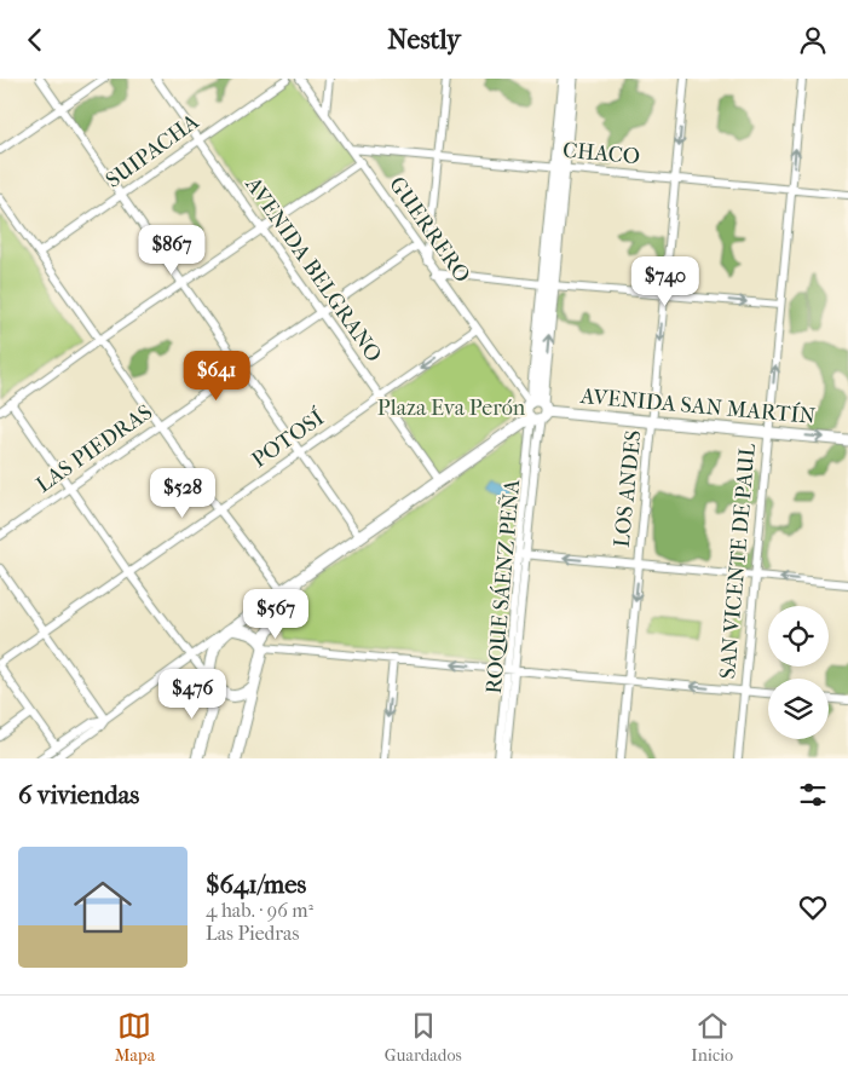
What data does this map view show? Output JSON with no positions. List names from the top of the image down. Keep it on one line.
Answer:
{"streets":{"main road":["AVENIDA SAN MARTÍN","ROQUE SÁENZ PEÑA"],"street":["SUIPACHA","CHACO","GUERRERO","AVENIDA BELGRANO","POTOSÍ","LAS PIEDRAS","LOS ANDES","SAN VICENTE DE PAUL"]},"crossings":[["SUIPACHA","AVENIDA BELGRANO"],["CHACO","GUERRERO"],["CHACO","LOS ANDES"],["CHACO","SAN VICENTE DE PAUL"],["CHACO","ROQUE SÁENZ PEÑA"],["GUERRERO","AVENIDA SAN MARTÍN"],["GUERRERO","POTOSÍ"],["GUERRERO","LAS PIEDRAS"],["GUERRERO","ROQUE SÁENZ PEÑA"],["AVENIDA BELGRANO","POTOSÍ"],["AVENIDA BELGRANO","LAS PIEDRAS"],["AVENIDA SAN MARTÍN","LOS ANDES"],["AVENIDA SAN MARTÍN","SAN VICENTE DE PAUL"],["AVENIDA SAN MARTÍN","ROQUE SÁENZ PEÑA"]],"one_way":["LOS ANDES","SAN VICENTE DE PAUL"],"parks":["Plaza Eva Perón"],"page":{"header":"Nestly","price":["$867","$740","$641","$528","$567","$476"],"heading":"6 viviendas","list":[{"name":"$641/mes","note":"4 hab. · 96 m² · Las Piedras"}],"tabs":["Mapa","Guardados","Inicio"]}}
